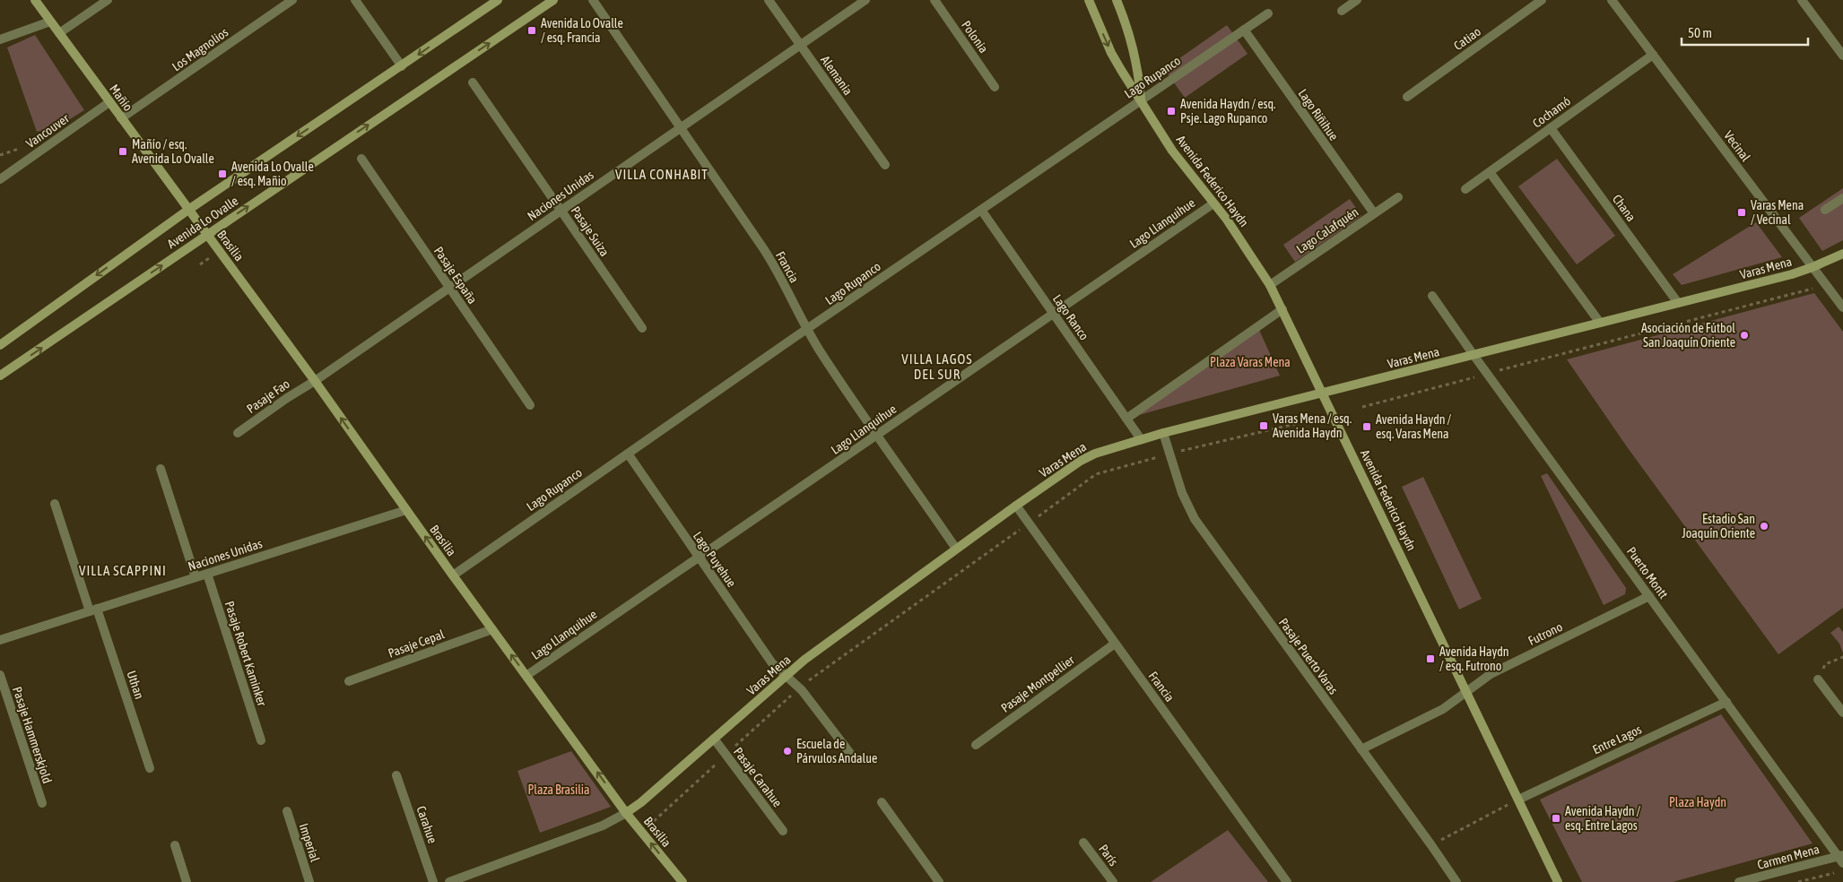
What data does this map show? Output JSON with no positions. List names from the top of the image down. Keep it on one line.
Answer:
{"streets":{"street":["Polonia","Catiao","Los Magnolios","Alemania","Lago Rupanco","Mañío","Cochamó","Lago Riñihue","Vancouver","Vecinal","Avenida Federico Haydn","Naciones Unidas","Chana","Avenida Lo Ovalle","Lago Llanquihue","Lago Calafquén","Pasaje Suiza","Brasilia","Francia","Varas Mena","Pasaje España","Lago Ranco","Pasaje Fao","Lago Puyehue","Puerto Montt","Futrono","Pasaje Cepal","Pasaje Robert Kaminker","Pasaje Puerto Varas","Pasaje Montpellier","Uthan","Pasaje Hammerskjold","Entre Lagos","Pasaje Carahue","Carahue","Imperial","París","Carmen Mena"]},"crossings":[["Los Magnolios","Mañío"],["Alemania","Naciones Unidas"],["Lago Rupanco","Lago Riñihue"],["Lago Rupanco","Avenida Federico Haydn"],["Lago Rupanco","Brasilia"],["Lago Rupanco","Francia"],["Lago Rupanco","Lago Ranco"],["Lago Rupanco","Lago Puyehue"],["Mañío","Vancouver"],["Mañío","Avenida Lo Ovalle"],["Mañío","Brasilia"],["Cochamó","Vecinal"],["Cochamó","Chana"],["Lago Riñihue","Lago Calafquén"],["Vecinal","Varas Mena"],["Avenida Federico Haydn","Lago Llanquihue"],["Avenida Federico Haydn","Lago Calafquén"],["Avenida Federico Haydn","Varas Mena"],["Avenida Federico Haydn","Futrono"],["Avenida Federico Haydn","Entre Lagos"],["Naciones Unidas","Pasaje Suiza"],["Naciones Unidas","Brasilia"],["Naciones Unidas","Francia"],["Naciones Unidas","Pasaje España"],["Naciones Unidas","Pasaje Fao"],["Naciones Unidas","Pasaje Robert Kaminker"],["Naciones Unidas","Uthan"],["Chana","Varas Mena"],["Avenida Lo Ovalle","Brasilia"],["Lago Llanquihue","Brasilia"],["Lago Llanquihue","Francia"],["Lago Llanquihue","Lago Ranco"],["Lago Llanquihue","Lago Puyehue"],["Brasilia","Varas Mena"],["Brasilia","Pasaje Fao"],["Brasilia","Pasaje Cepal"],["Francia","Varas Mena"],["Francia","Pasaje Montpellier"],["Varas Mena","Lago Ranco"],["Varas Mena","Lago Puyehue"],["Varas Mena","Puerto Montt"],["Varas Mena","Pasaje Puerto Varas"],["Varas Mena","Pasaje Carahue"],["Puerto Montt","Futrono"],["Puerto Montt","Entre Lagos"],["Puerto Montt","Carmen Mena"],["Futrono","Pasaje Puerto Varas"]],"one_way":["Brasilia"],"districts":["VILLA CONHABIT","VILLA LAGOS DEL SUR","VILLA SCAPPINI"],"parks":["Plaza Varas Mena","Plaza Brasilia","Plaza Haydn"],"places":{"transit":["Avenida Lo Ovalle / esq. Francia","Avenida Haydn / esq. Psje. Lago Rupanco","Mañío / esq. Avenida Lo Ovalle","Avenida Lo Ovalle / esq. Mañio","Varas Mena / Vecinal","Varas Mena / esq. Avenida Haydn","Avenida Haydn / esq. Varas Mena","Avenida Haydn / esq. Futrono","Avenida Haydn / esq. Entre Lagos"],"other":["Asociación de Fútbol San Joaquín Oriente","Estadio San Joaquín Oriente","Escuela de Párvulos Andalue"]},"scale_bar":"50 m"}
